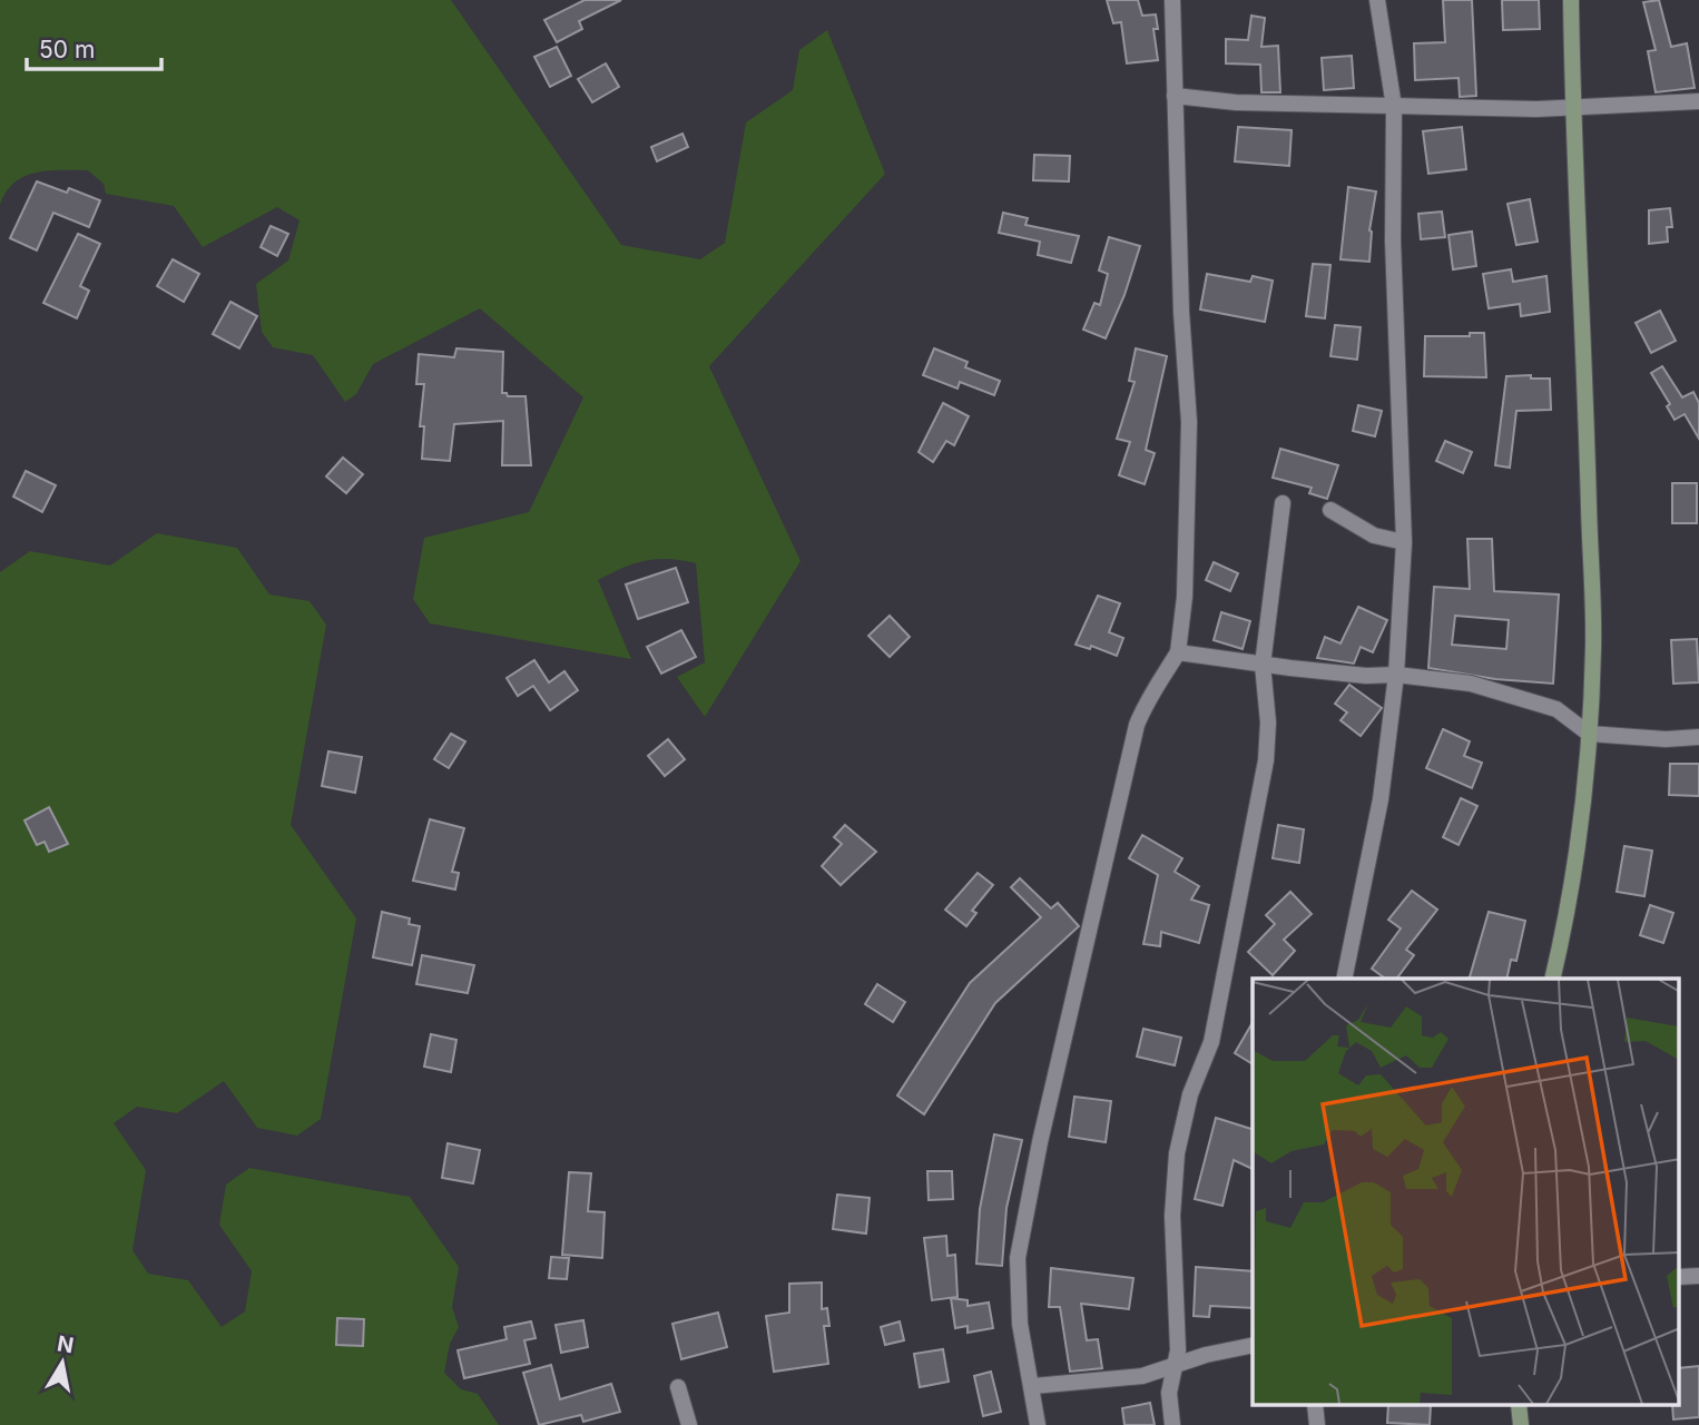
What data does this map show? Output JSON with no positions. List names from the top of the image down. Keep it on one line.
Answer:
{"scale_bar":"50 m","north":"top"}
